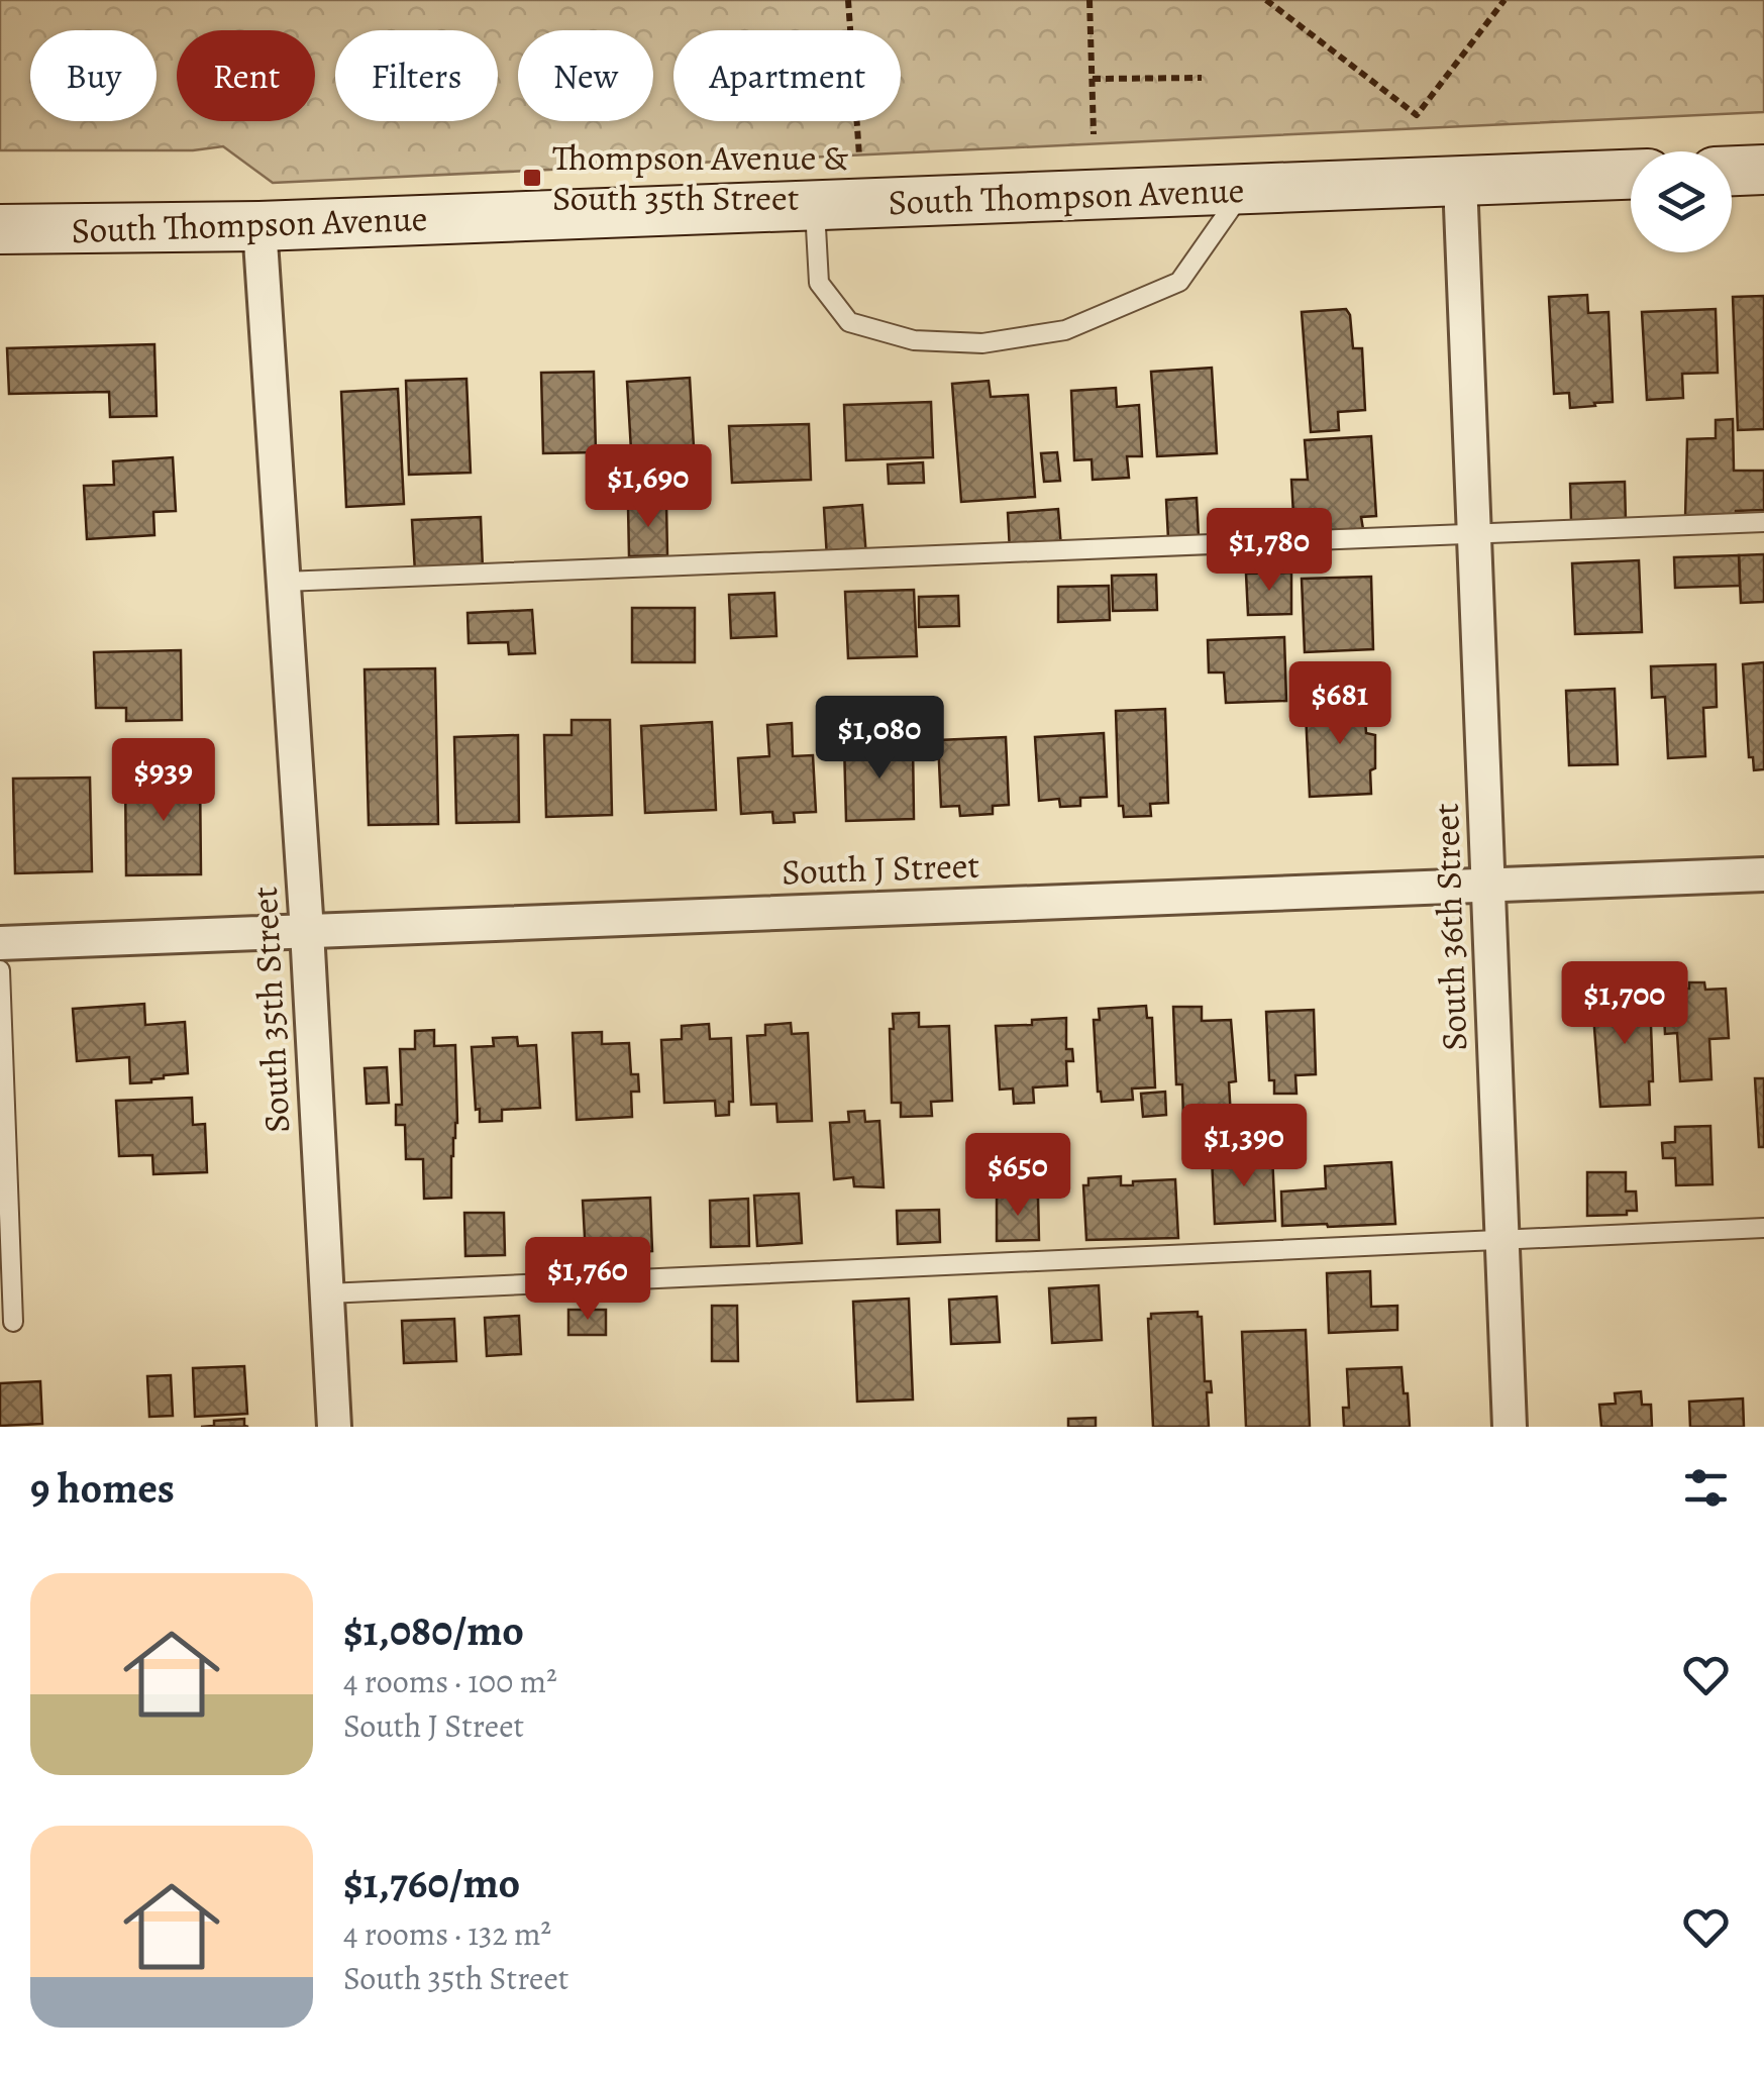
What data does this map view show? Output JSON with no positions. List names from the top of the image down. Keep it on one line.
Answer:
{"streets":{"main road":["South Thompson Avenue"],"street":["South J Street","South 36th Street","South 35th Street"]},"crossings":[["South Thompson Avenue","South 36th Street"],["South Thompson Avenue","South 35th Street"],["South J Street","South 36th Street"],["South J Street","South 35th Street"]],"places":{"transit":["Thompson Avenue & South 35th Street"]},"page":{"chip":["Buy","Rent","Filters","New","Apartment"],"price":["$1,690","$1,780","$681","$1,080","$939","$1,700","$1,390","$650","$1,760"],"heading":"9 homes","list":[{"name":"$1,080/mo","note":"4 rooms · 100 m² · South J Street"},{"name":"$1,760/mo","note":"4 rooms · 132 m² · South 35th Street"}]}}
